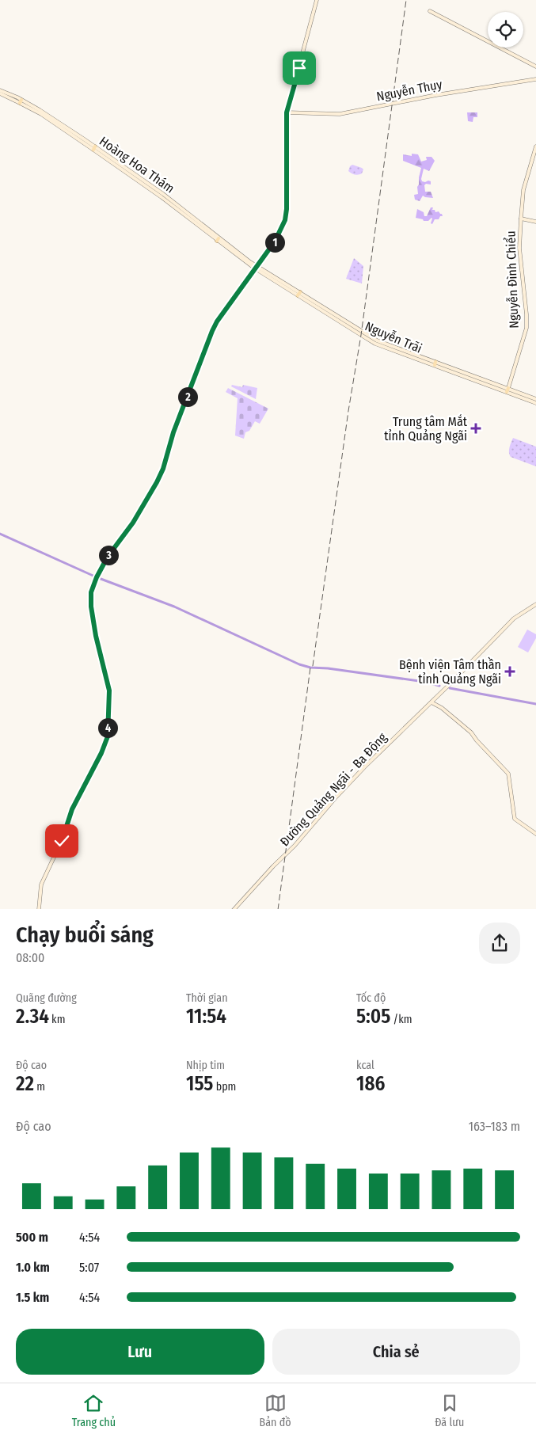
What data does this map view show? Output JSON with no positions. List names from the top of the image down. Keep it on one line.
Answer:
{"streets":{"main road":["Nguyễn Thụy","Hoàng Hoa Thám","Nguyễn Đình Chiểu","Nguyễn Trãi","Đường Quảng Ngãi - Ba Động"]},"crossings":[["Hoàng Hoa Thám","Nguyễn Trãi"],["Nguyễn Đình Chiểu","Nguyễn Trãi"]],"places":{"health":["Trung tâm Mắt tỉnh Quảng Ngãi","Bệnh viện Tâm thần tỉnh Quảng Ngãi"]},"page":{"pins":["1","2","3","4"],"heading":["Chạy buổi sáng","08:00"],"stats":[["Quãng đường","2.34 km"],["Thời gian","11:54"],["Tốc độ","5:05 /km"],["Độ cao","22 m"],["Nhịp tim","155 bpm"],["kcal","186"]],"chart":["Độ cao","163–183 m"],"list":[{"name":"500 m","note":"4:54"},{"name":"1.0 km","note":"5:07"},{"name":"1.5 km","note":"4:54"}],"buttons":["Lưu","Chia sẻ"],"tabs":["Trang chủ","Bản đồ","Đã lưu"]}}
